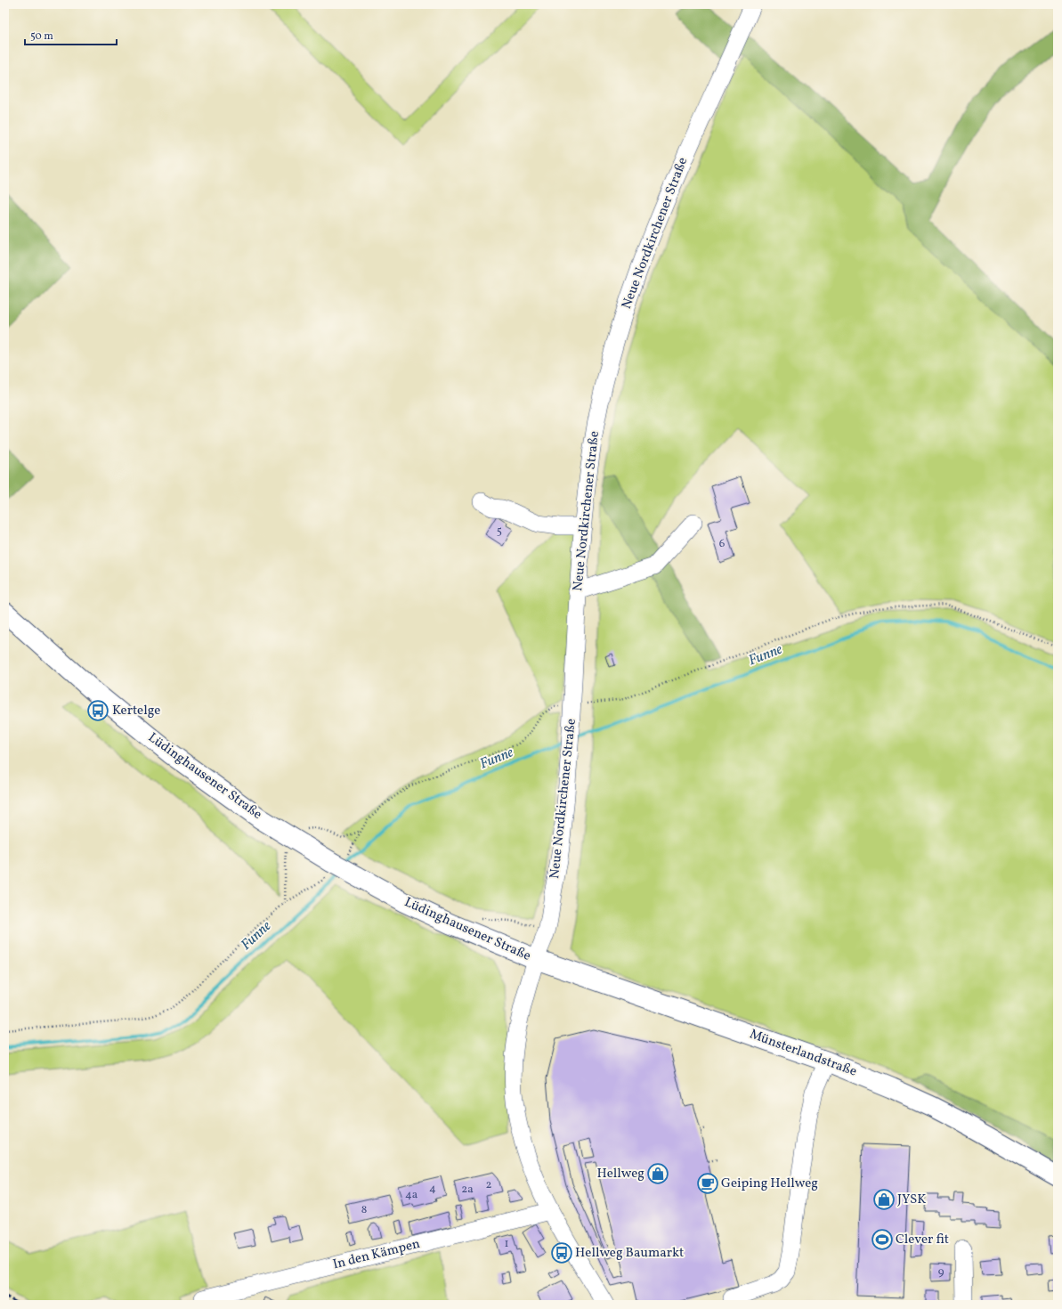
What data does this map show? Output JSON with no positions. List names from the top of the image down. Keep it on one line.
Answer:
{"streets":{"main road":["Lüdinghausener Straße","Münsterlandstraße"],"street":["Neue Nordkirchener Straße","In den Kämpen"]},"crossings":[["Neue Nordkirchener Straße","Lüdinghausener Straße"],["Neue Nordkirchener Straße","Münsterlandstraße"],["Lüdinghausener Straße","Münsterlandstraße"],["Lüdinghausener Straße","In den Kämpen"]],"water":["Funne"],"places":{"bus stop":["Kertelge","Hellweg Baumarkt"],"shop":["Hellweg","JYSK"],"cafe":["Geiping Hellweg"],"sports":["Clever fit"]},"house_numbers":["5","6","2","4","2a","4a","8","1","9"],"scale_bar":"50 m"}
